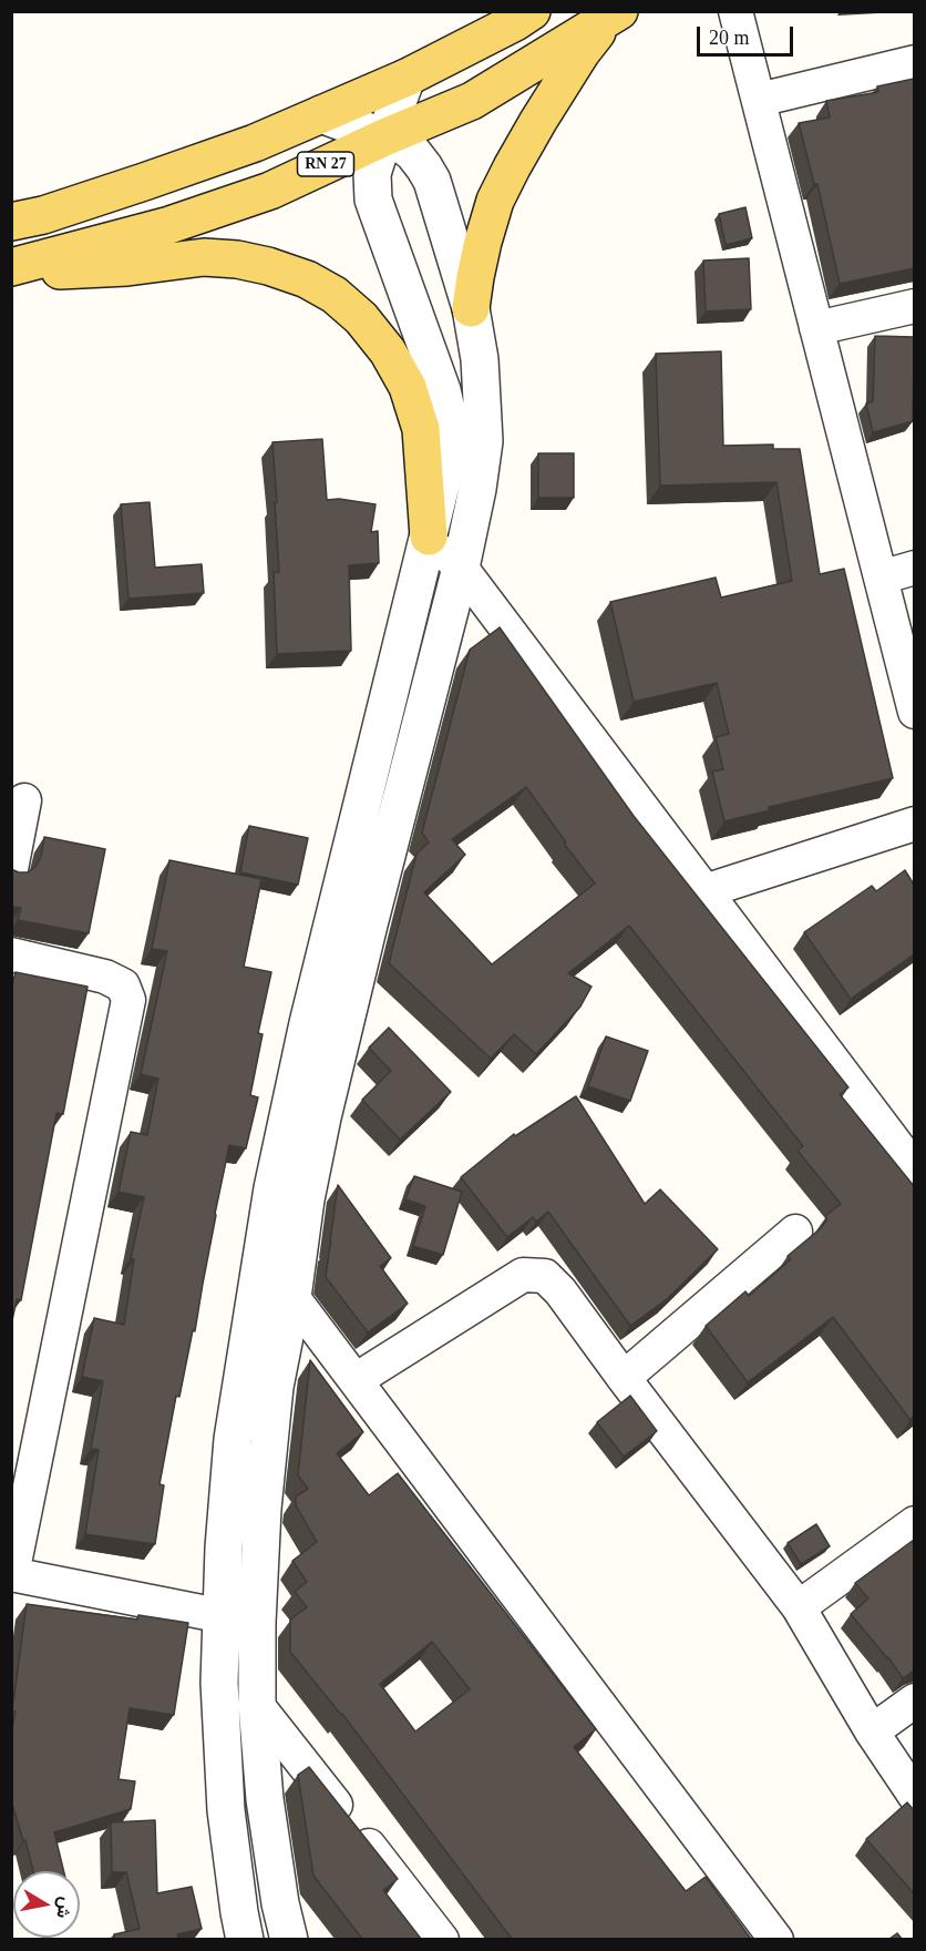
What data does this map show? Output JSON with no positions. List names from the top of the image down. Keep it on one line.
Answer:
{"streets":{"main road":["RN 27"]},"scale_bar":"20 m","north":"right"}
